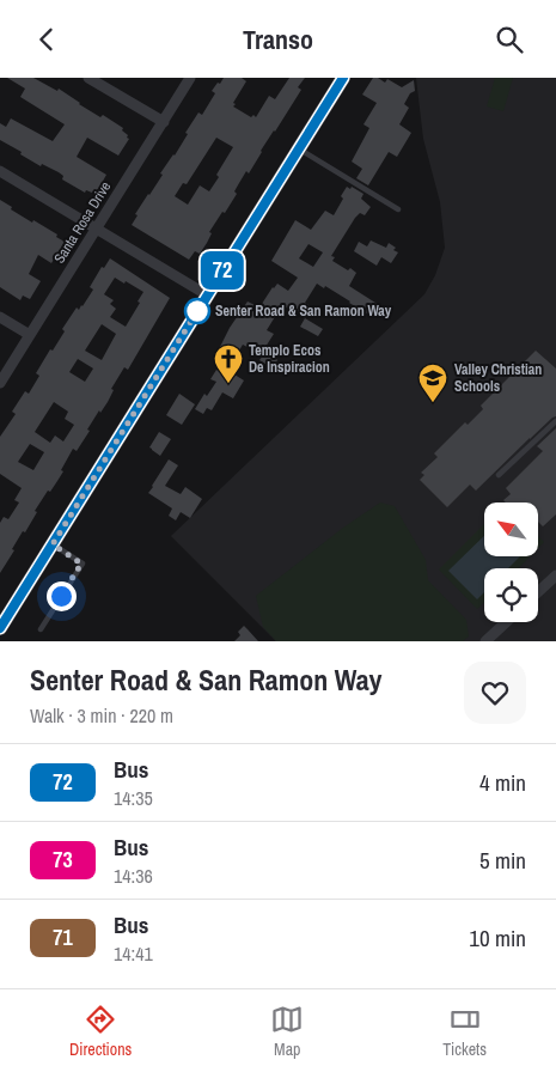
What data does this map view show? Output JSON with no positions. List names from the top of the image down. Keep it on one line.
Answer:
{"streets":{"street":["Santa Rosa Drive"]},"places":{"other":["Senter Road & San Ramon Way"],"church":["Templo Ecos De Inspiracion"],"school or university":["Valley Christian Schools"]},"lines":["bus line 72"],"north":"top left","page":{"header":"Transo","on_map":"72","heading":["Senter Road & San Ramon Way","Walk · 3 min · 220 m"],"list":[{"mark":"72","name":"Bus","note":"14:35","value":"4 min"},{"mark":"73","name":"Bus","note":"14:36","value":"5 min"},{"mark":"71","name":"Bus","note":"14:41","value":"10 min"}],"tabs":["Directions","Map","Tickets"]}}
